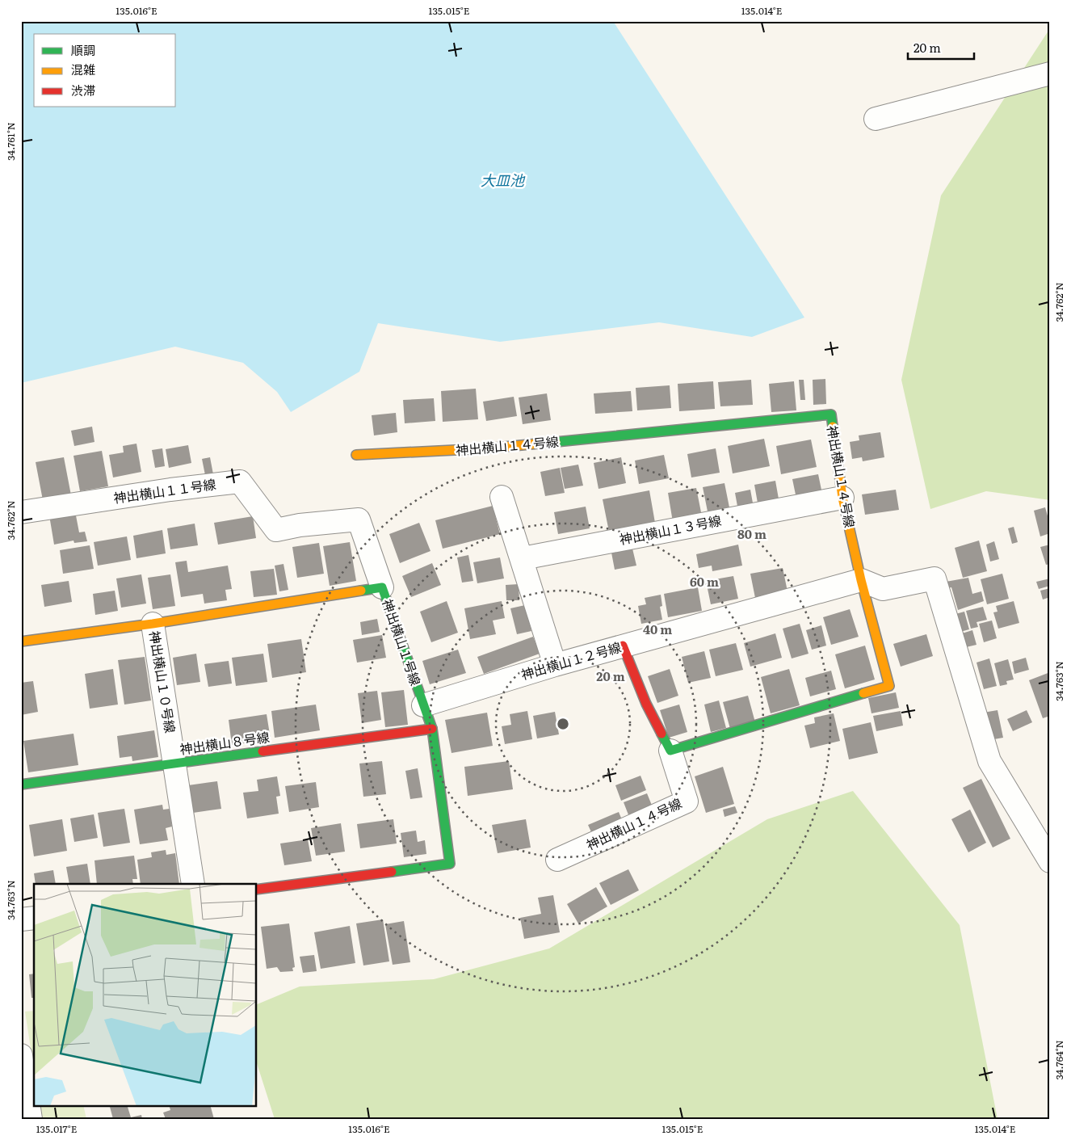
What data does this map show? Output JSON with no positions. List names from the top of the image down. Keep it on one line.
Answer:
{"streets":{"street":["神出横山１４号線","神出横山１１号線","神出横山１３号線","神出横山１号線","神出横山１２号線","神出横山１０号線","神出横山８号線"]},"crossings":[["神出横山１４号線","神出横山１３号線"],["神出横山１４号線","神出横山１２号線"],["神出横山１１号線","神出横山１号線"],["神出横山１号線","神出横山１２号線"],["神出横山１号線","神出横山１０号線"],["神出横山１号線","神出横山８号線"],["神出横山１０号線","神出横山８号線"]],"water":["大皿池"],"legend":["順調","混雑","渋滞"],"scale_bar":"20 m","coordinates":["135.016°E","135.015°E","135.014°E","34.761°N","34.762°N","34.763°N","34.764°N","135.017°E"],"rings":["80 m","60 m","40 m","20 m"]}
